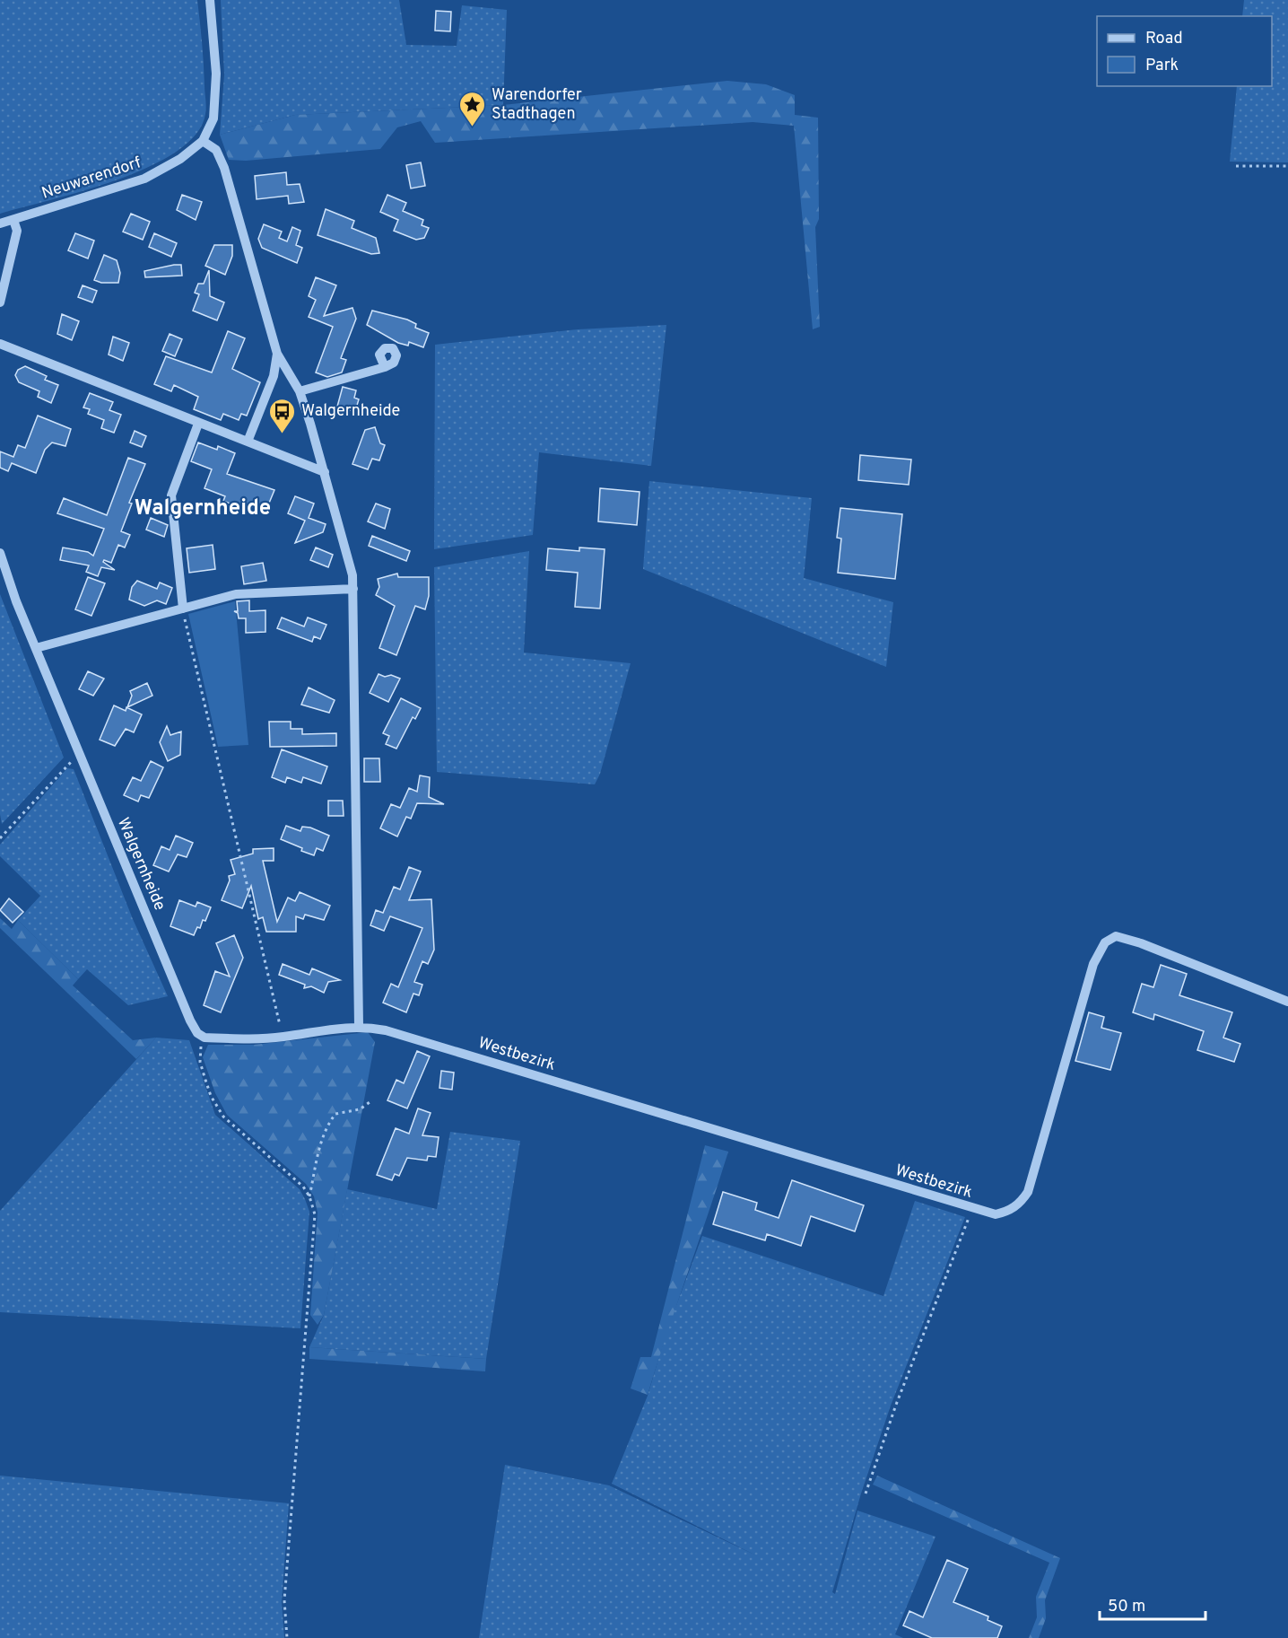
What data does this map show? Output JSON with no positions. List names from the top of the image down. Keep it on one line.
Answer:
{"streets":{"street":["Neuwarendorf","Walgernheide","Westbezirk"]},"districts":["Walgernheide"],"places":{"place":["Warendorfer Stadthagen"],"bus stop":["Walgernheide"]},"legend":["Road","Park"],"scale_bar":"50 m"}
